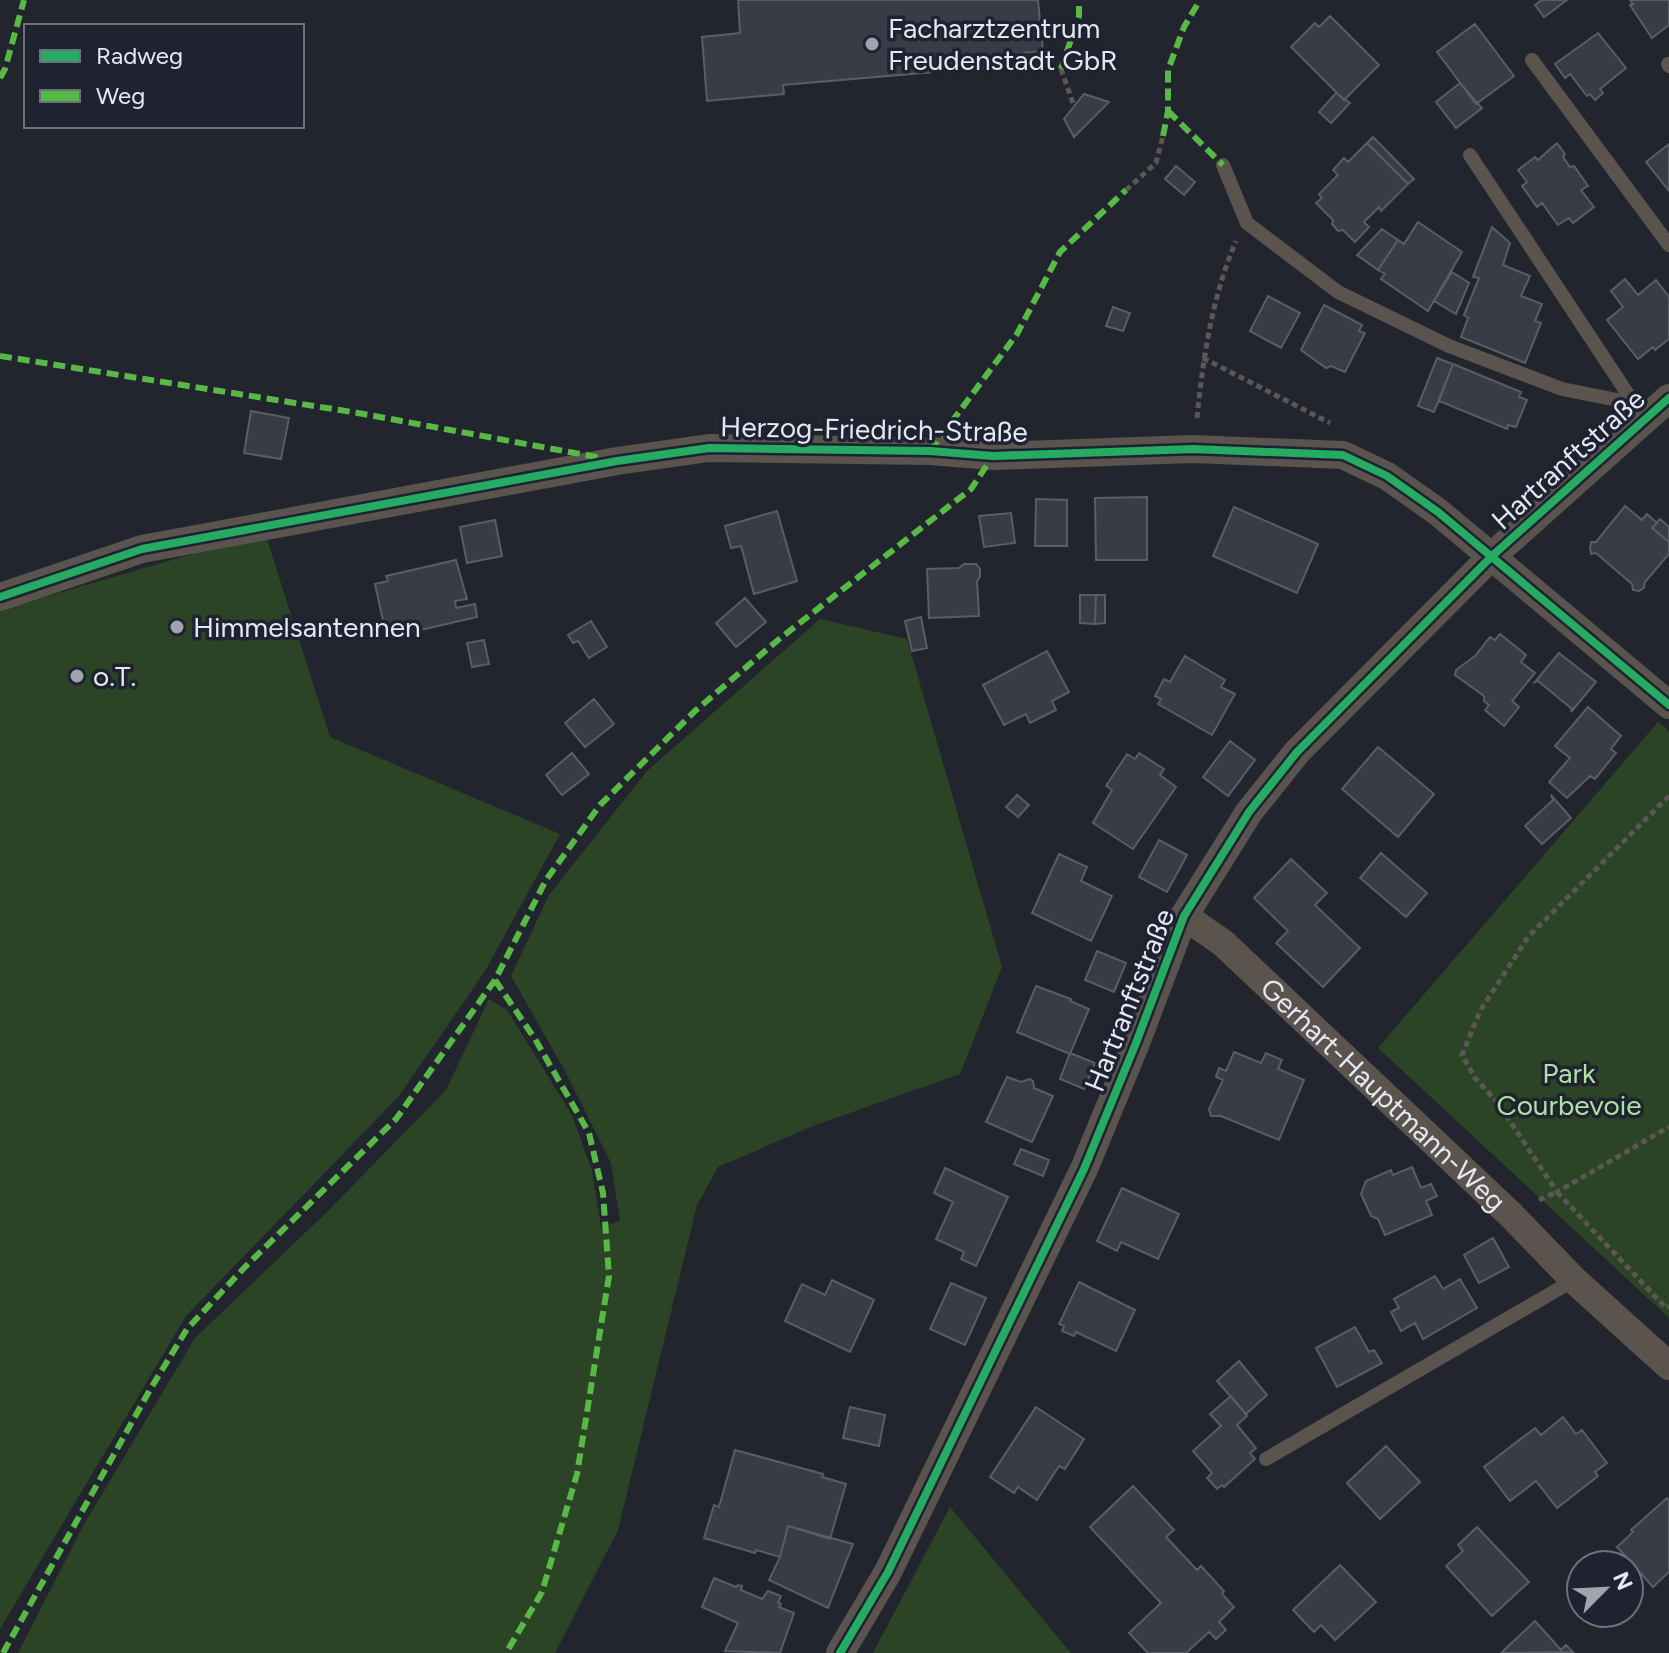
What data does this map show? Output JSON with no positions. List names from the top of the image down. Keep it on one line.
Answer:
{"streets":{"street":["Herzog-Friedrich-Straße","Hartranftstraße","Gerhart-Hauptmann-Weg"]},"crossings":[["Herzog-Friedrich-Straße","Hartranftstraße"],["Hartranftstraße","Gerhart-Hauptmann-Weg"]],"parks":["Park Courbevoie"],"places":["Facharztzentrum Freudenstadt GbR","Himmelsantennen","o.T."],"legend":["Radweg","Weg"],"north":"top right"}
